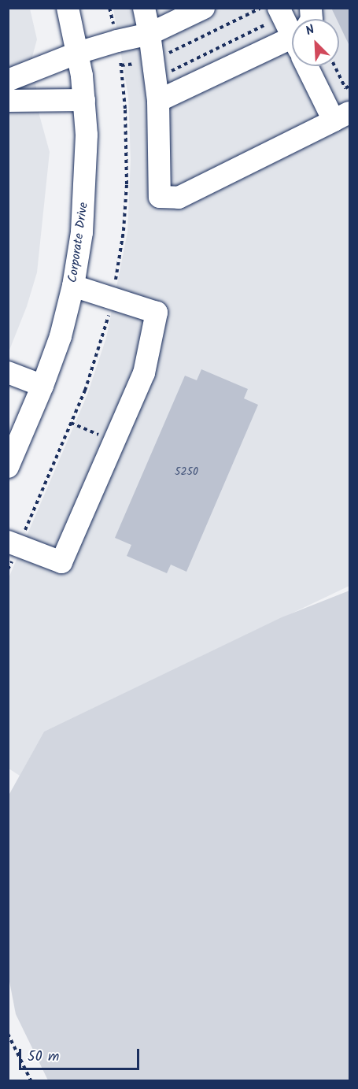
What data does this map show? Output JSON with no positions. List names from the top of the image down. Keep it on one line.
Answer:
{"streets":{"street":["Corporate Drive"]},"house_numbers":["5250"],"scale_bar":"50 m","north":"top left"}
